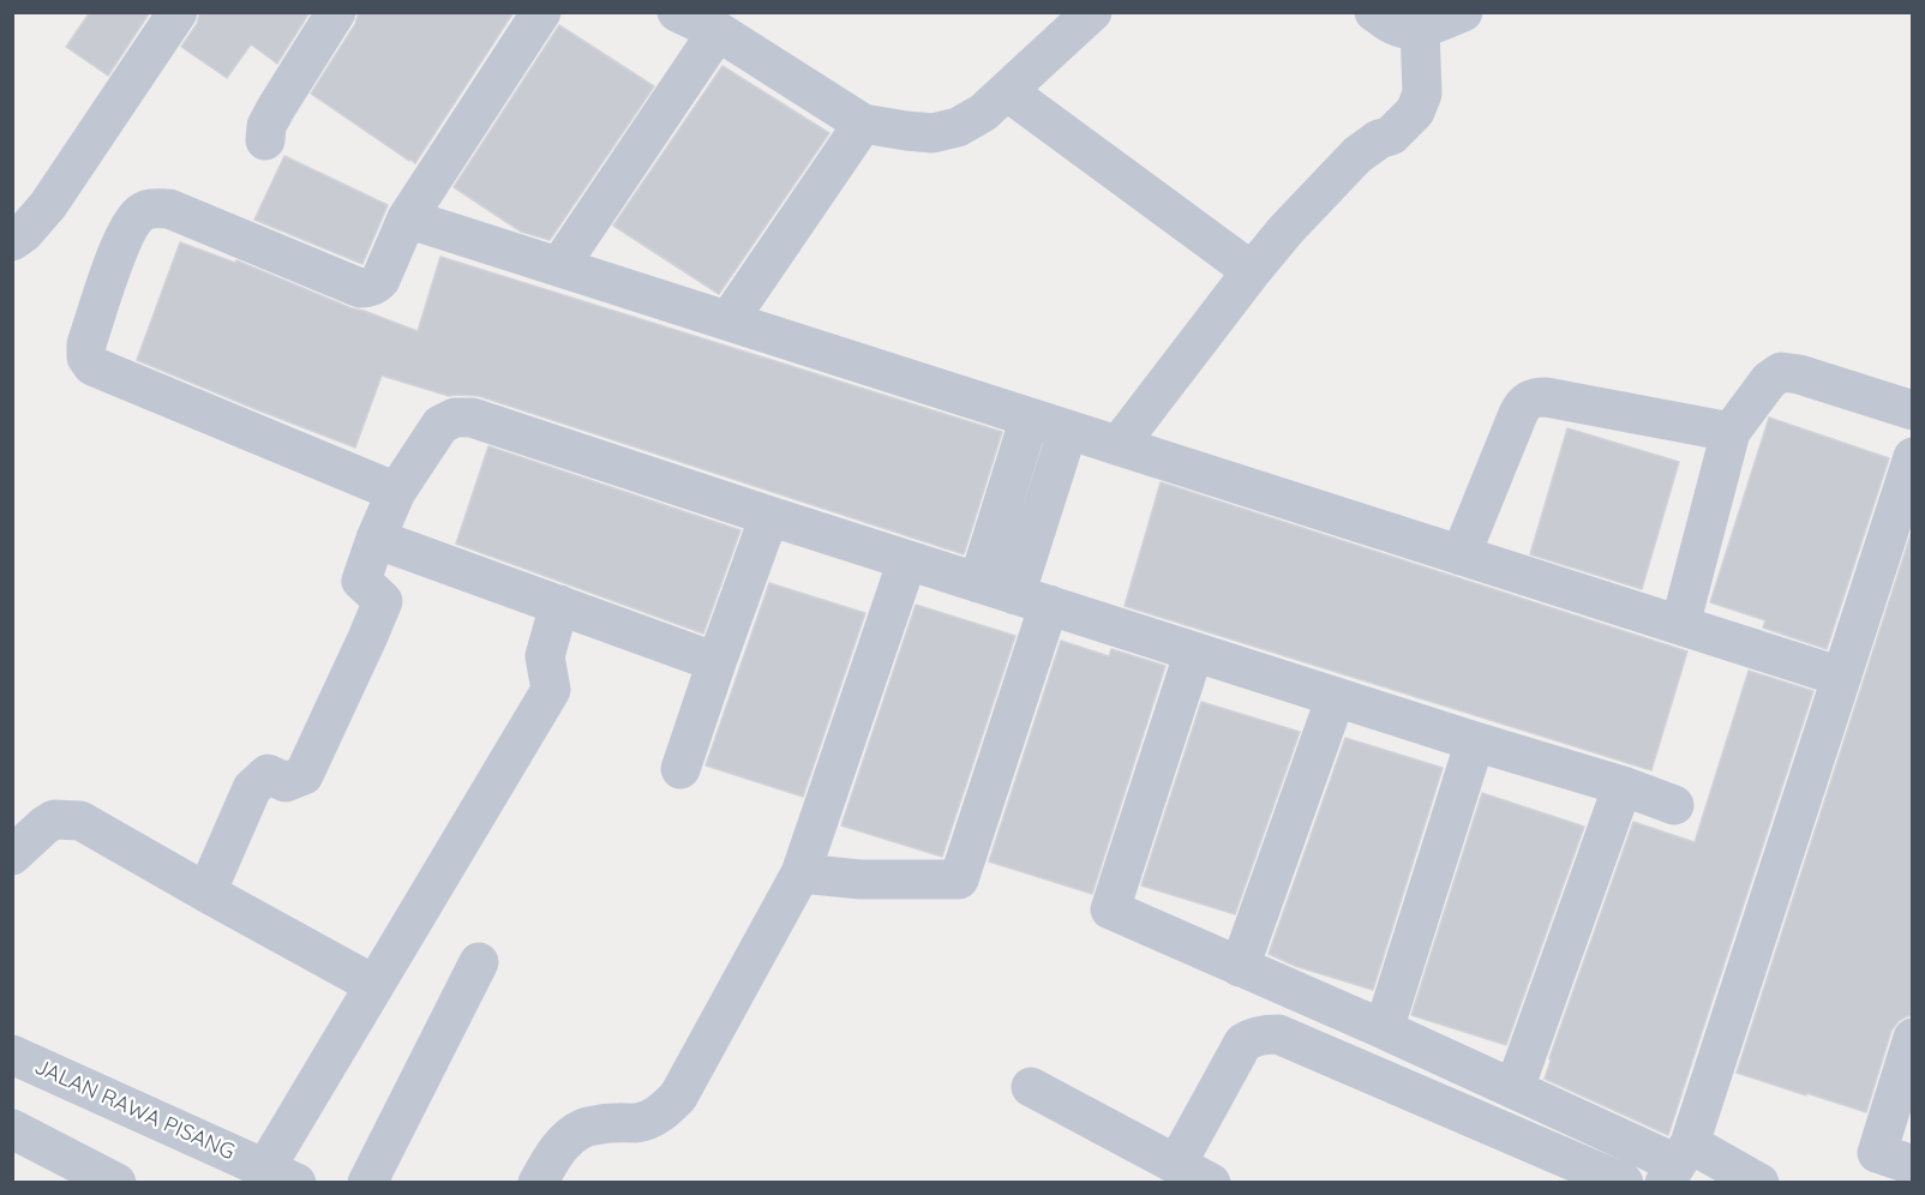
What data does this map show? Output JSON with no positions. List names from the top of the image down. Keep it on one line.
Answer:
{"streets":{"street":["JALAN RAWA PISANG"]}}
